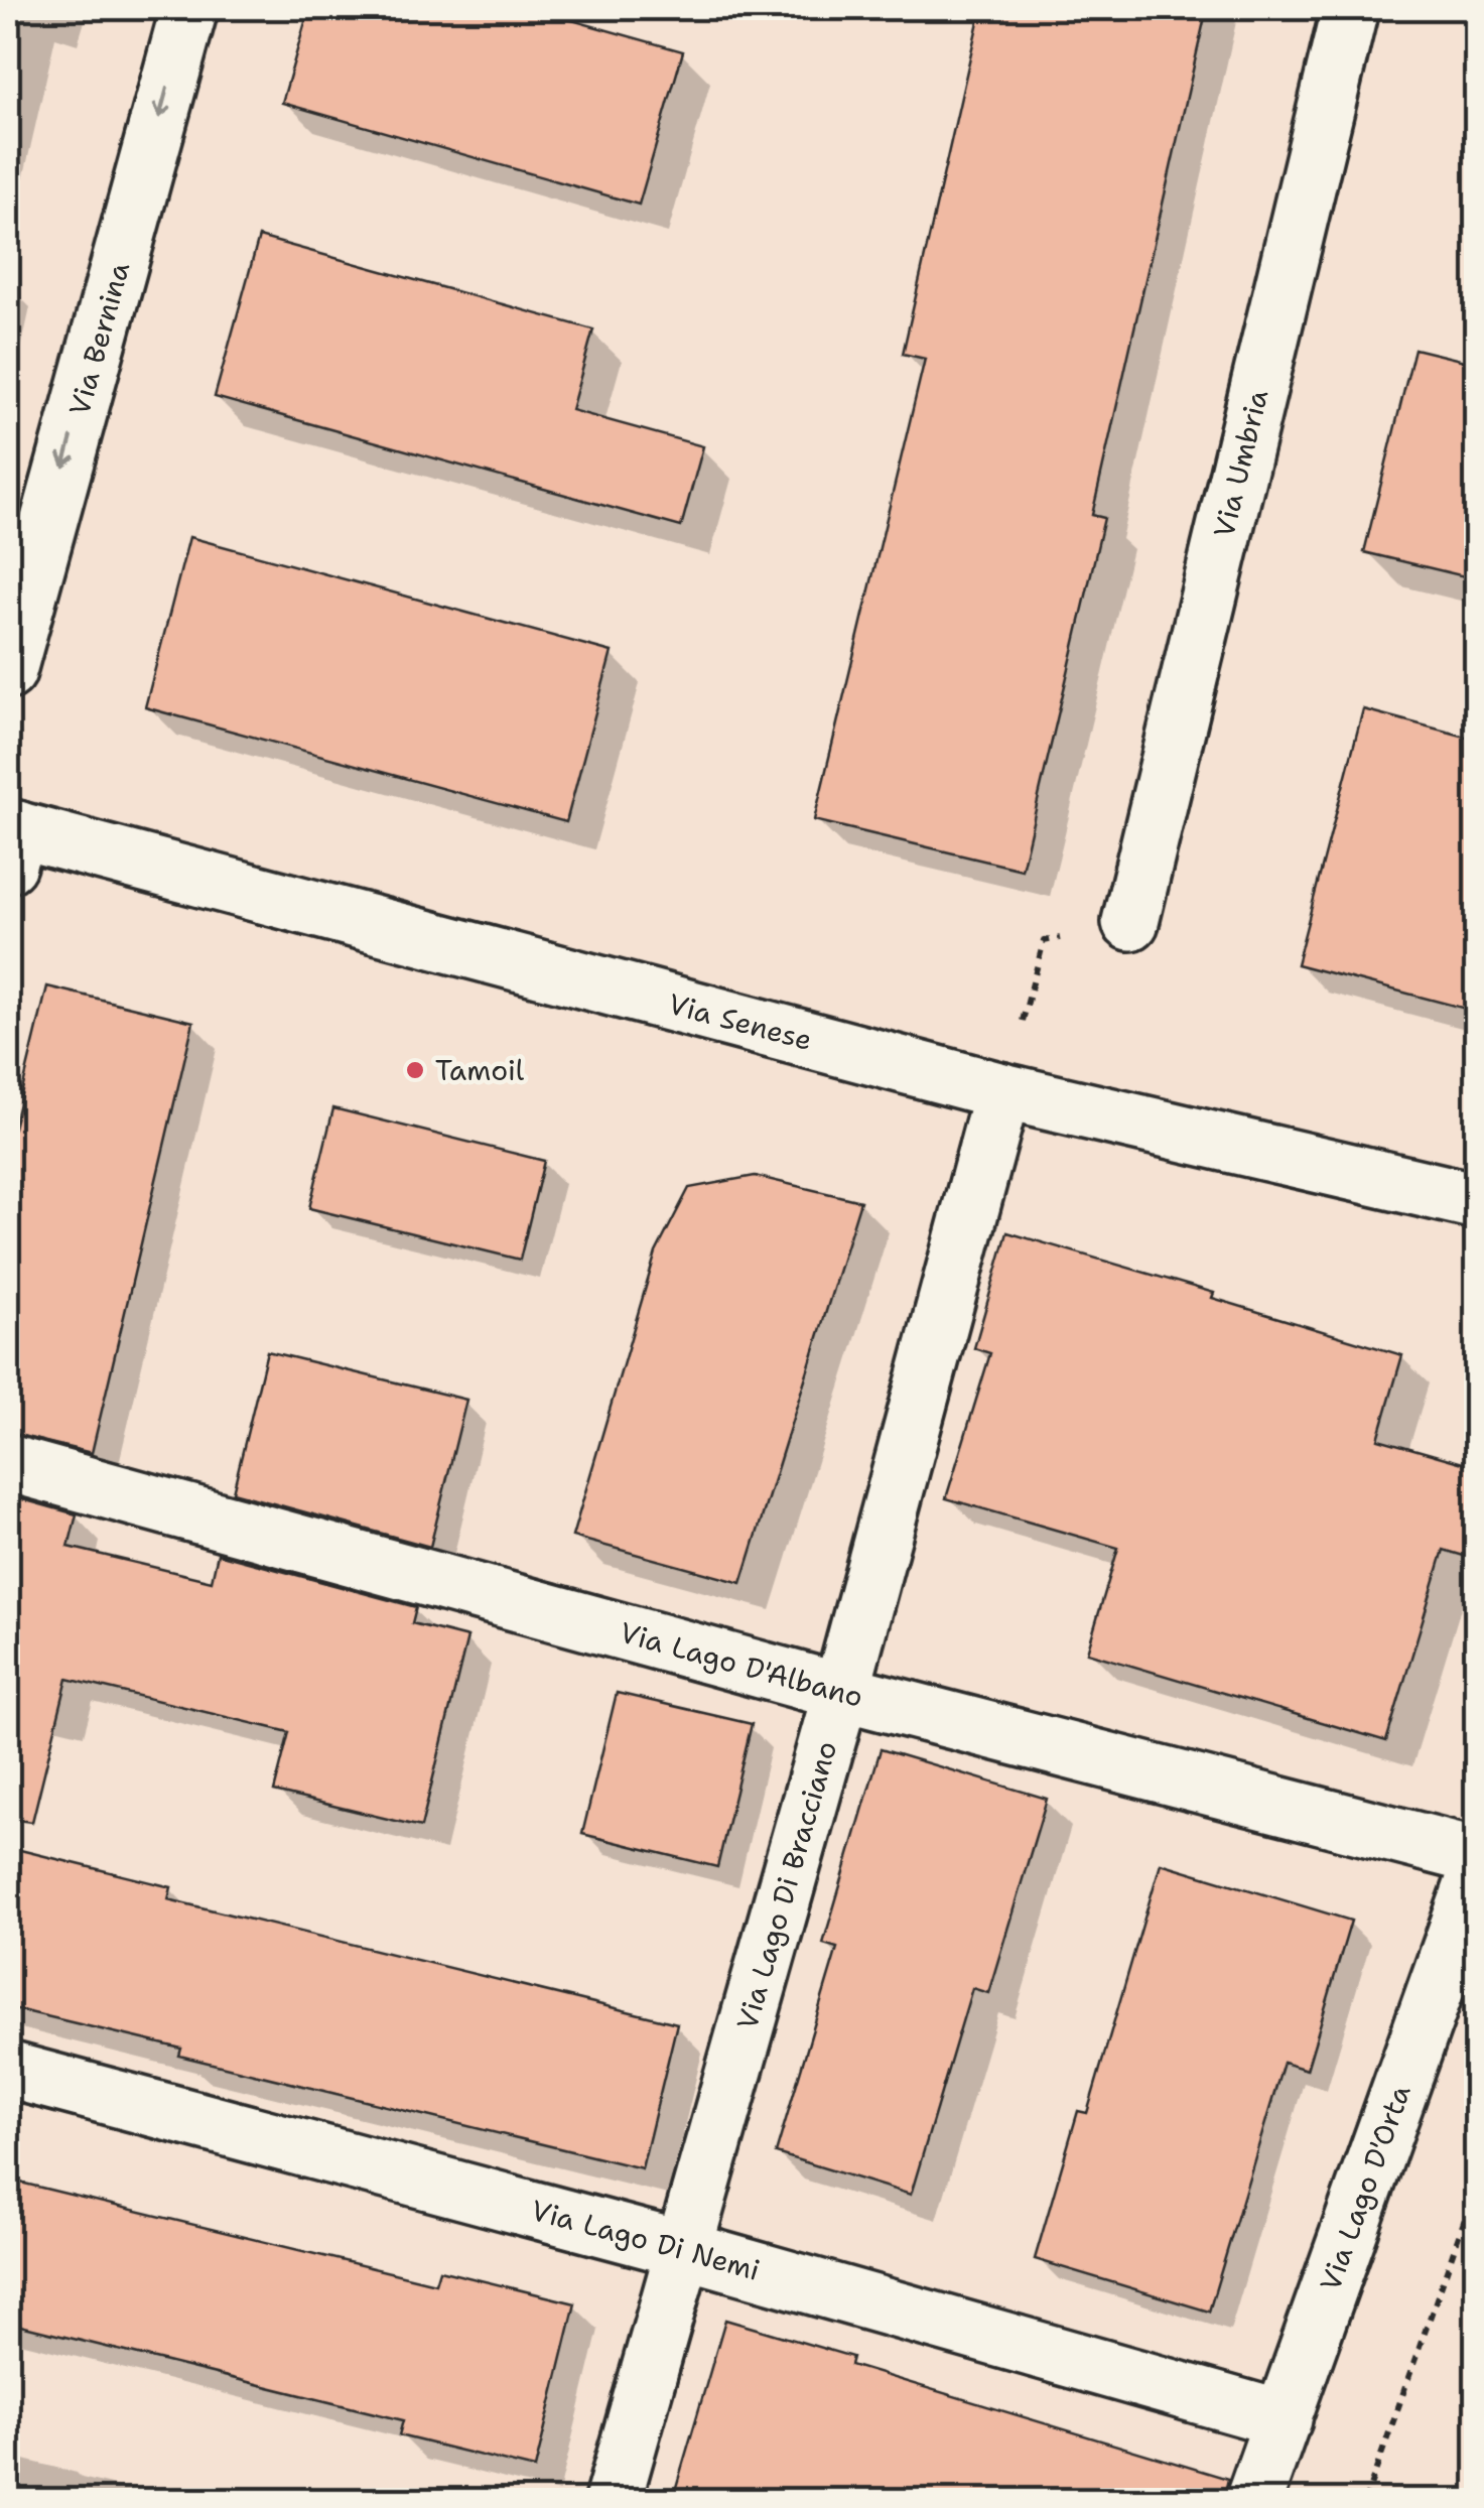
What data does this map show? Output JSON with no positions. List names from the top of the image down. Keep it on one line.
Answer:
{"streets":{"street":["Via Bernina","Via Umbria","Via Senese","Via Lago D'Albano","Via Lago Di Bracciano","Via Lago D'Orta","Via Lago Di Nemi"]},"crossings":[["Via Senese","Via Lago Di Bracciano"],["Via Lago D'Albano","Via Lago Di Bracciano"],["Via Lago Di Bracciano","Via Lago Di Nemi"],["Via Lago D'Orta","Via Lago Di Nemi"]],"one_way":["Via Bernina"],"places":["Tamoil"]}
